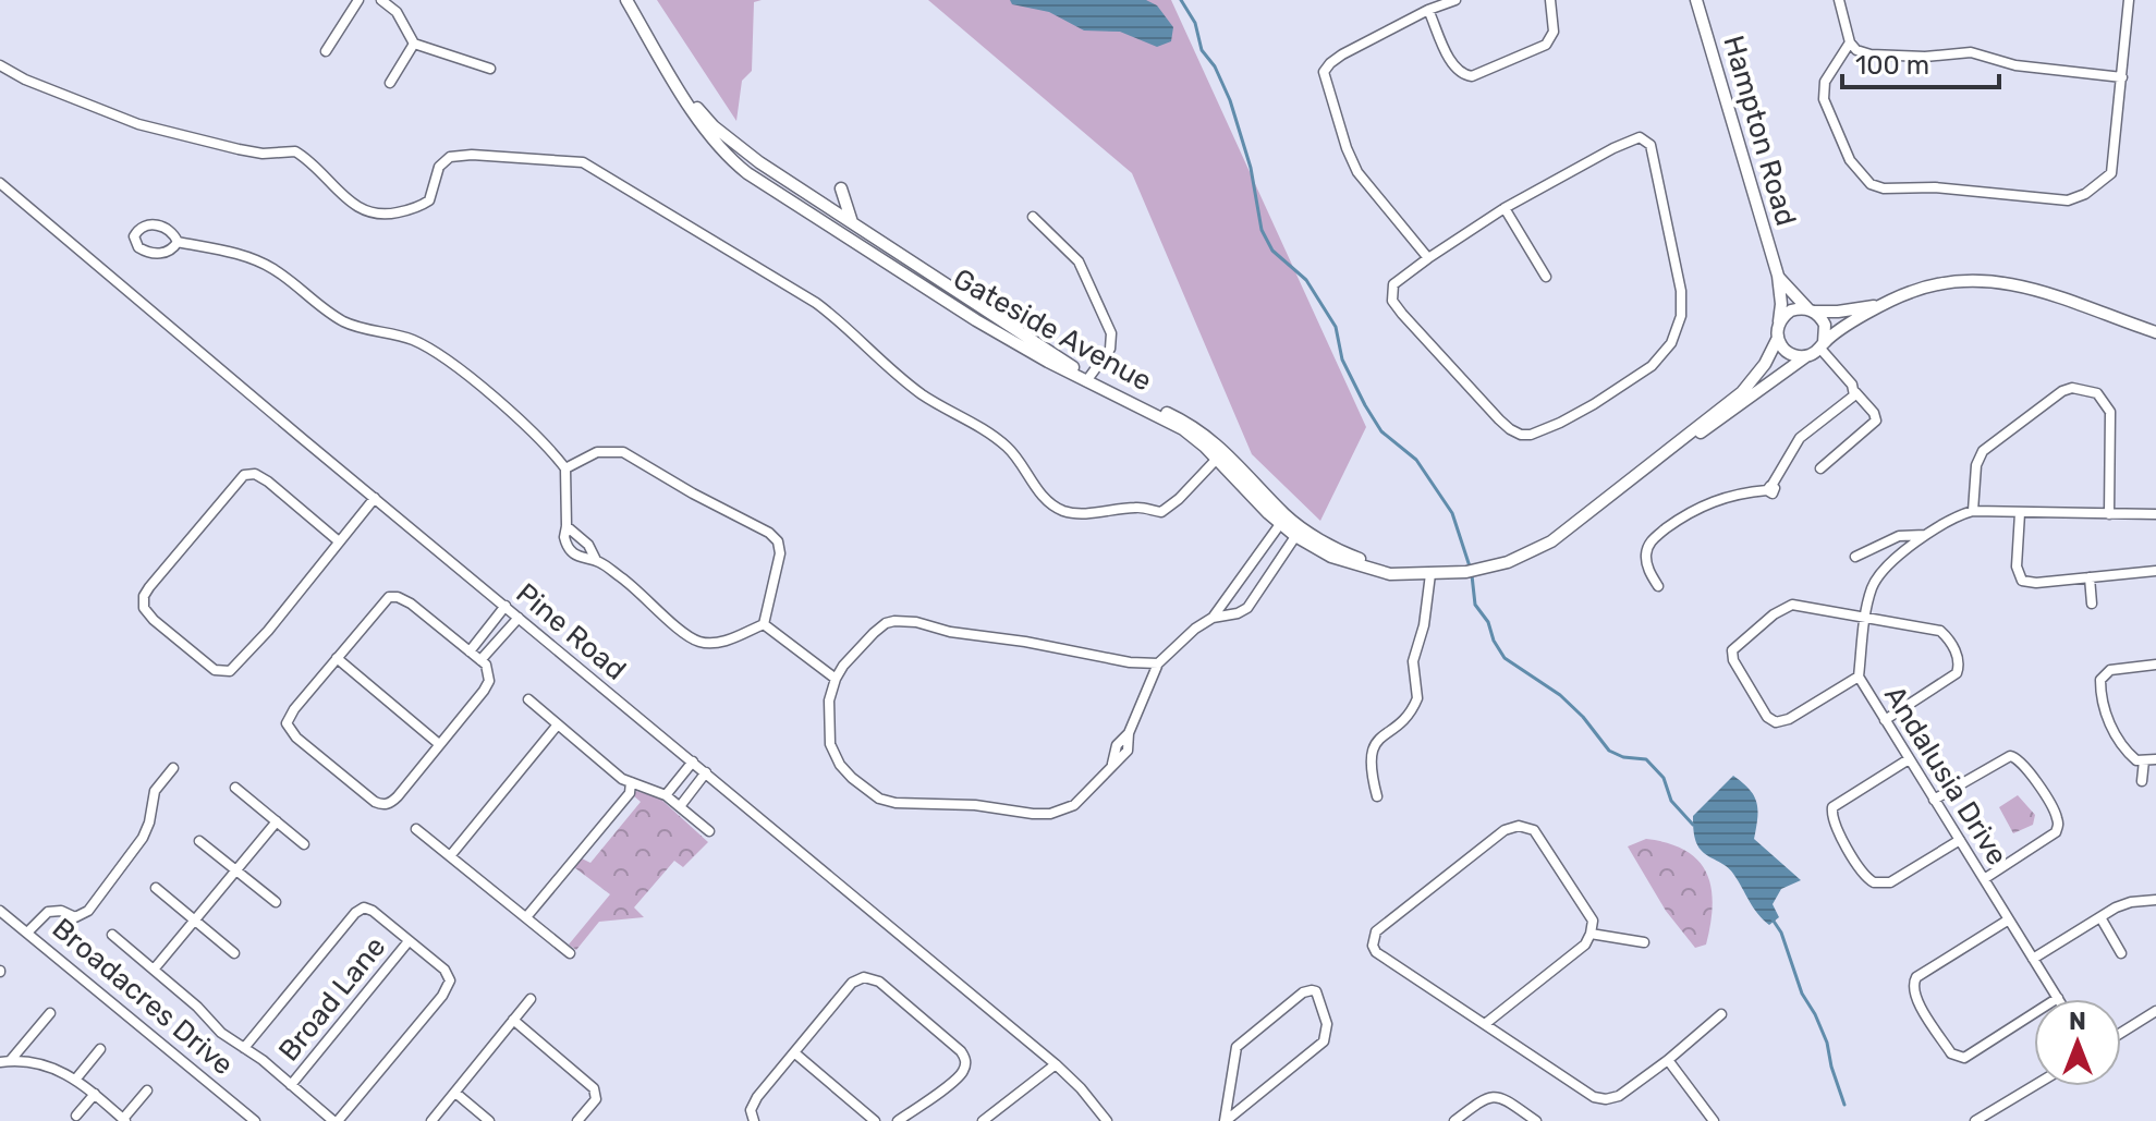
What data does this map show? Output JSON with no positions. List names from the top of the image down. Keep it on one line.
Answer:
{"streets":{"street":["Hampton Road","Gateside Avenue","Pine Road","Andalusia Drive","Broadacres Drive","Broad Lane"]},"crossings":[["Hampton Road","Gateside Avenue"]],"scale_bar":"100 m","north":"top"}
